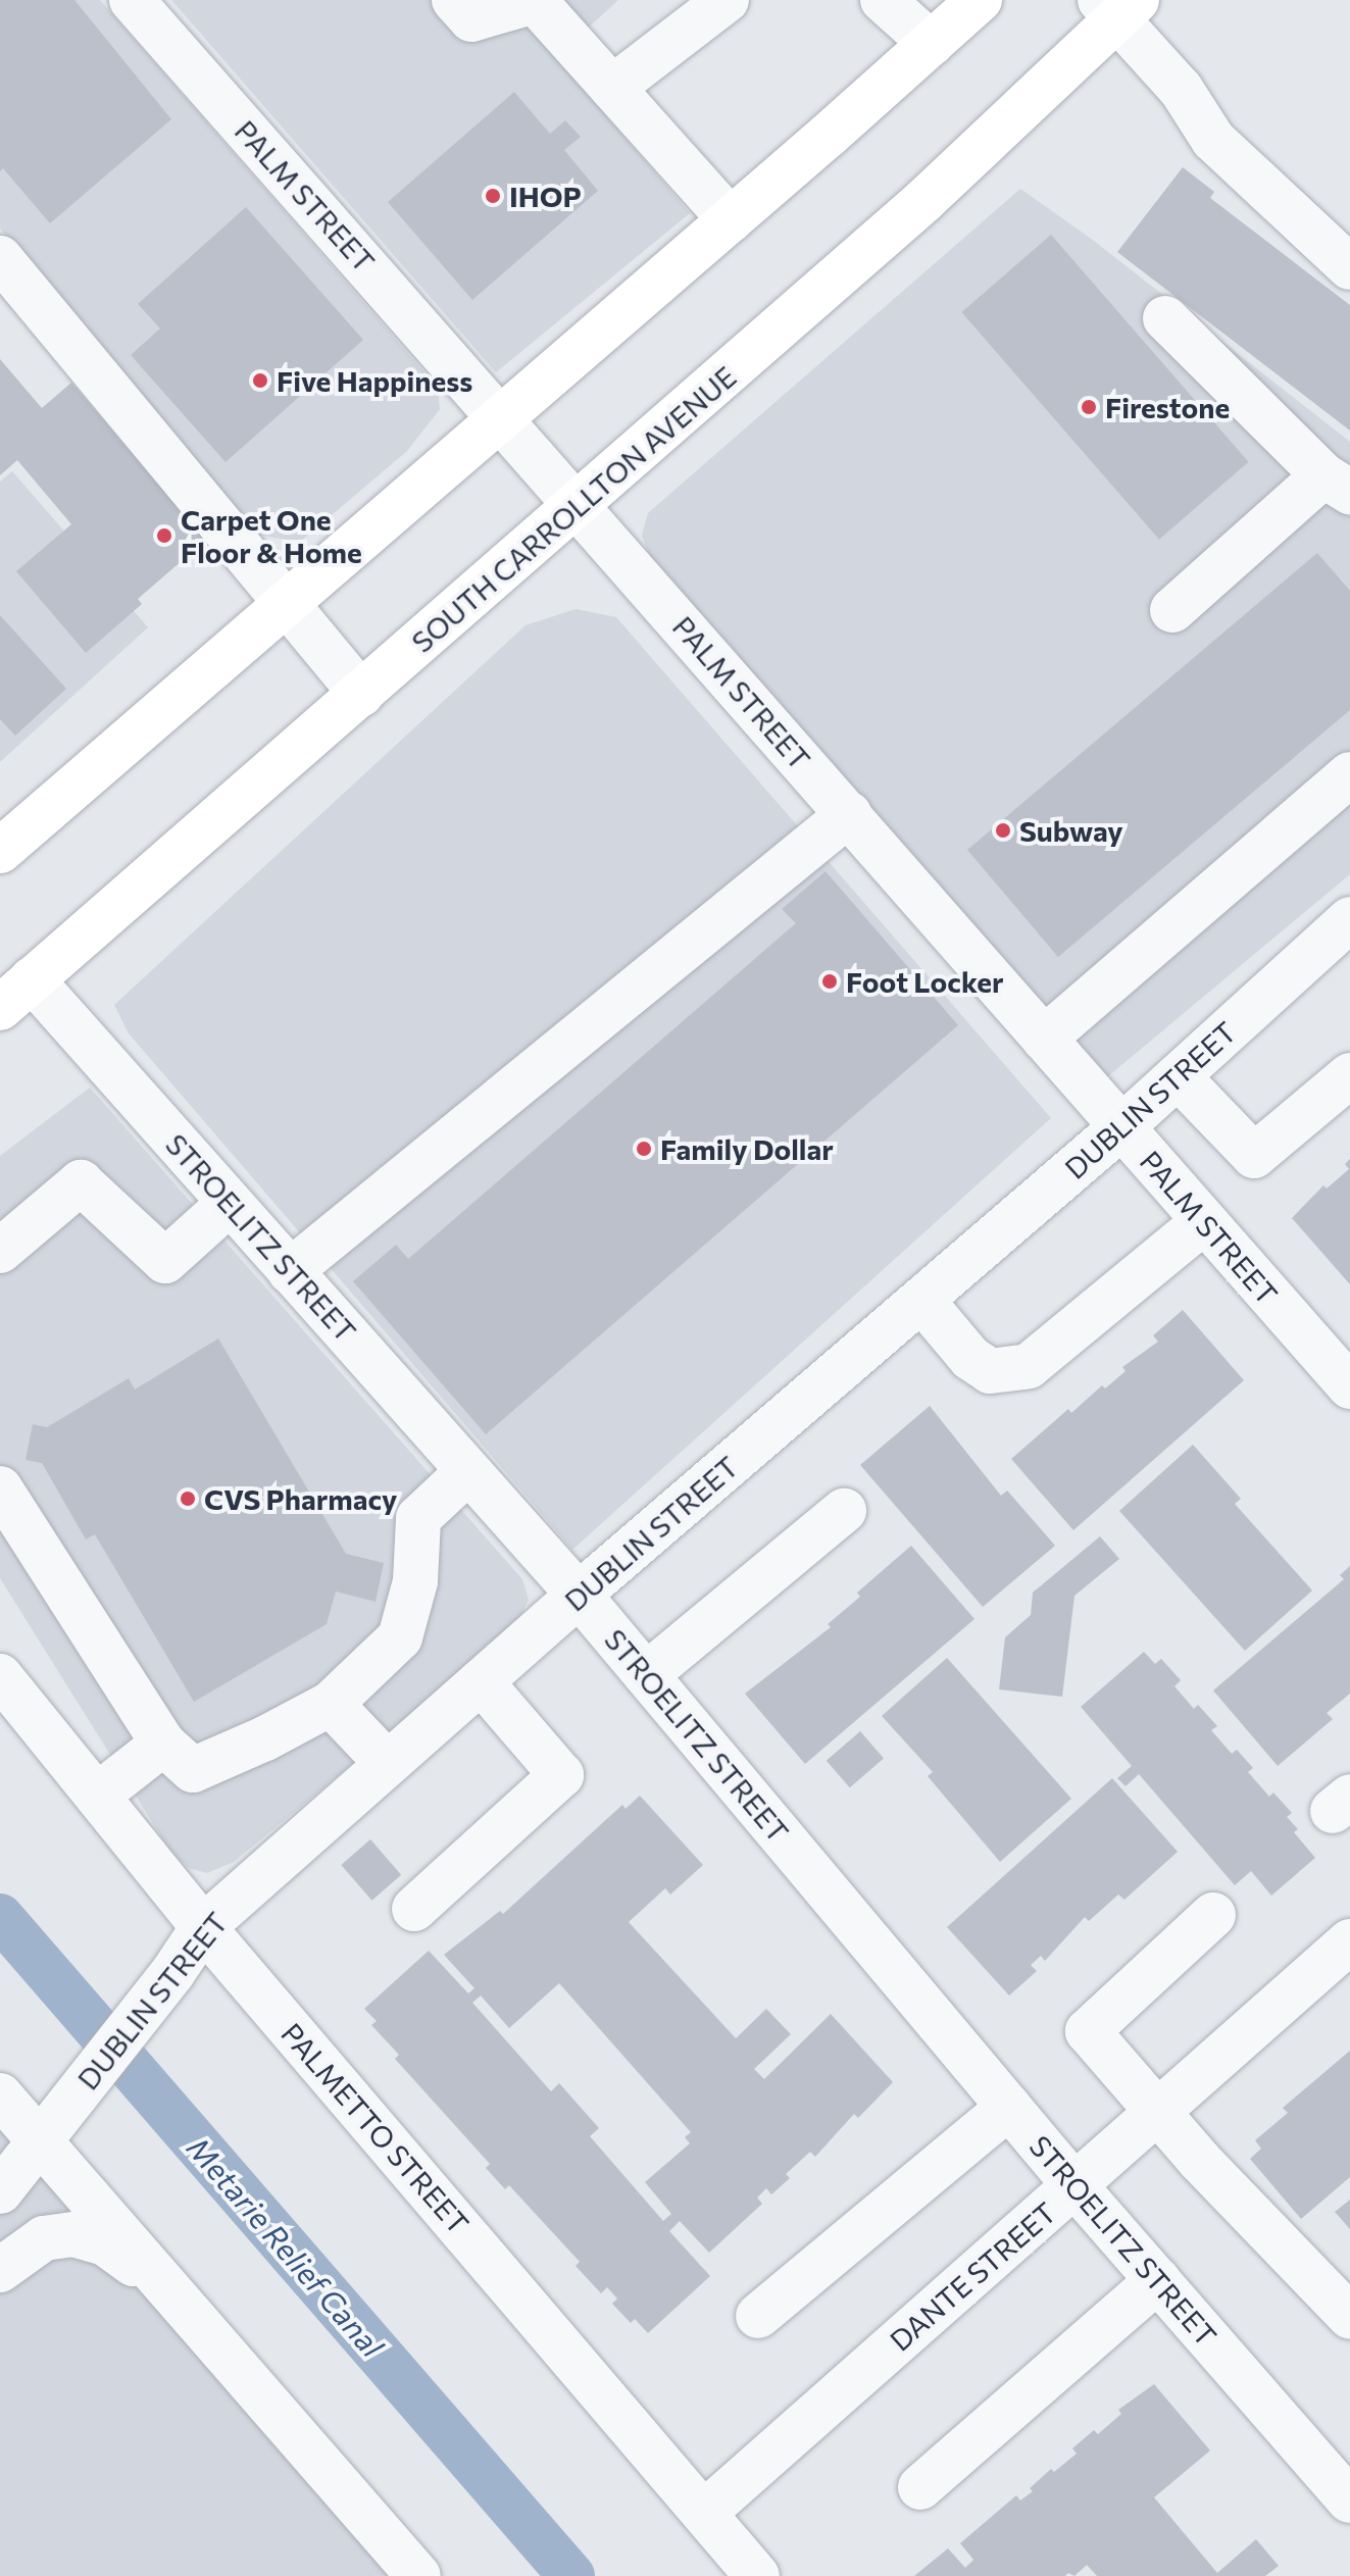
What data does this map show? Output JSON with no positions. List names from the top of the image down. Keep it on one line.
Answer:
{"streets":{"main road":["SOUTH CARROLLTON AVENUE"],"street":["PALM STREET","DUBLIN STREET","STROELITZ STREET","PALMETTO STREET","DANTE STREET"]},"crossings":[["PALM STREET","SOUTH CARROLLTON AVENUE"],["PALM STREET","DUBLIN STREET"],["SOUTH CARROLLTON AVENUE","STROELITZ STREET"],["DUBLIN STREET","STROELITZ STREET"],["DUBLIN STREET","PALMETTO STREET"],["STROELITZ STREET","DANTE STREET"],["PALMETTO STREET","DANTE STREET"]],"water":["Metarie Relief Canal"],"places":["IHOP","Five Happiness","Firestone","Carpet One Floor & Home","Subway","Foot Locker","Family Dollar","CVS Pharmacy"]}
